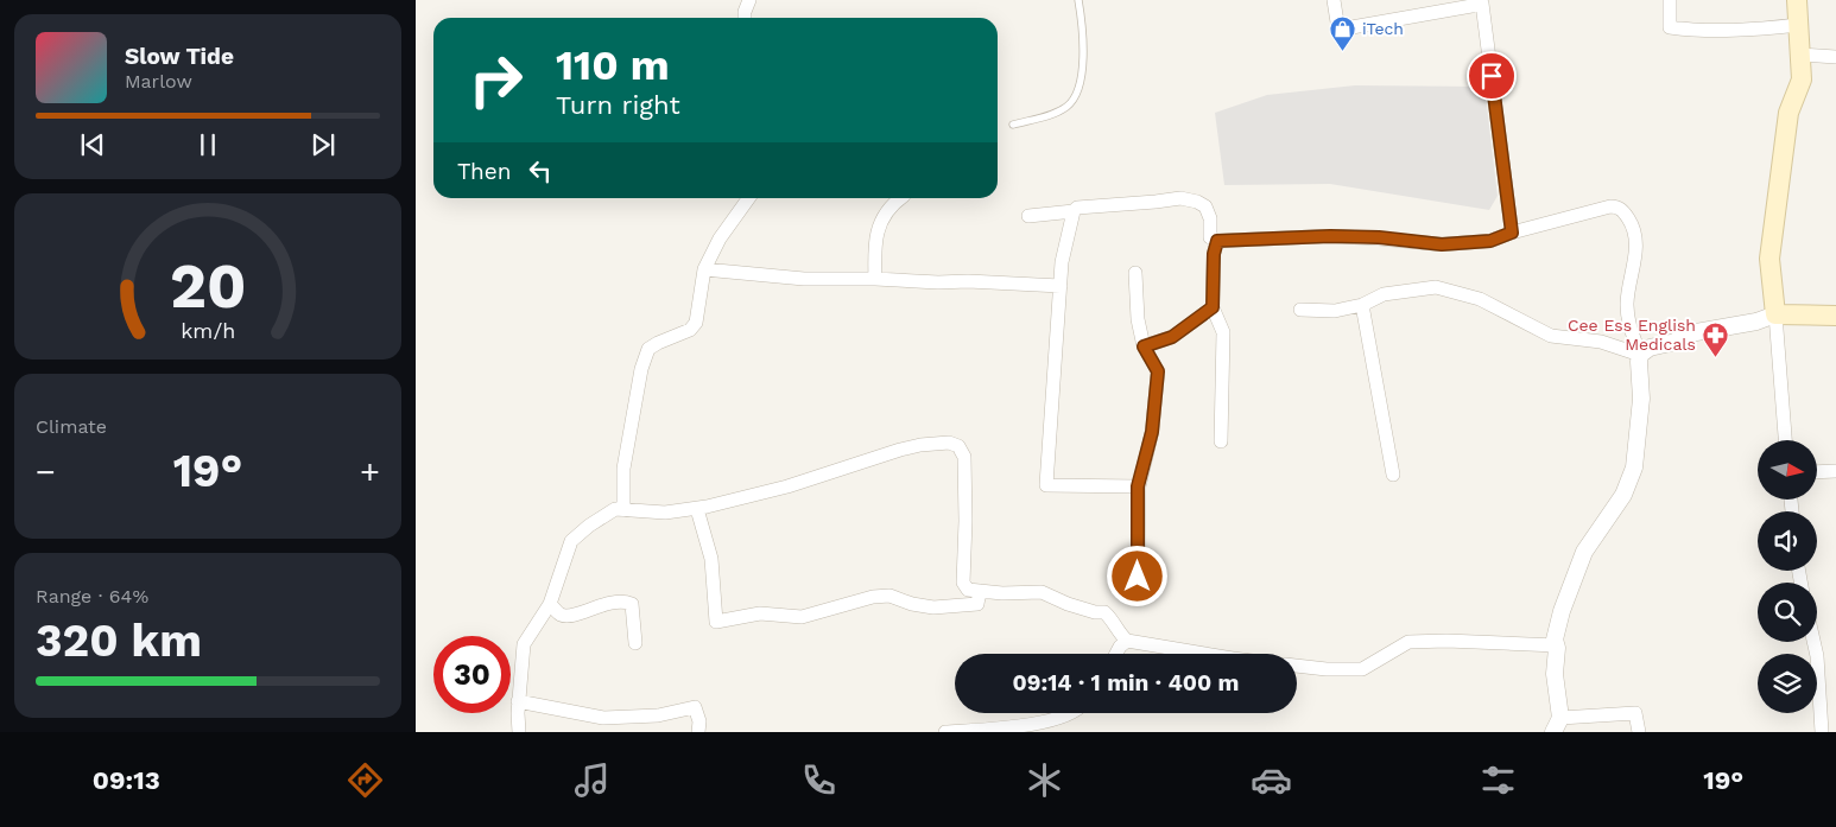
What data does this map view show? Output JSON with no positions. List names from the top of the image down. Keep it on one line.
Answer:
{"places":{"shop":["iTech"],"pharmacy":["Cee Ess English Medicals"]},"north":"right","page":{"turn":["110 m","Turn right"],"song":["Slow Tide","Marlow"],"then":"Then","tile":["Climate",["Range · 64%","320 km"]],"heat":["−","19°","+"],"limit":"30","trip":"09:14 · 1 min · 400 m","tabs":["09:13","19°"],"gauge":["20","km/h"]}}
